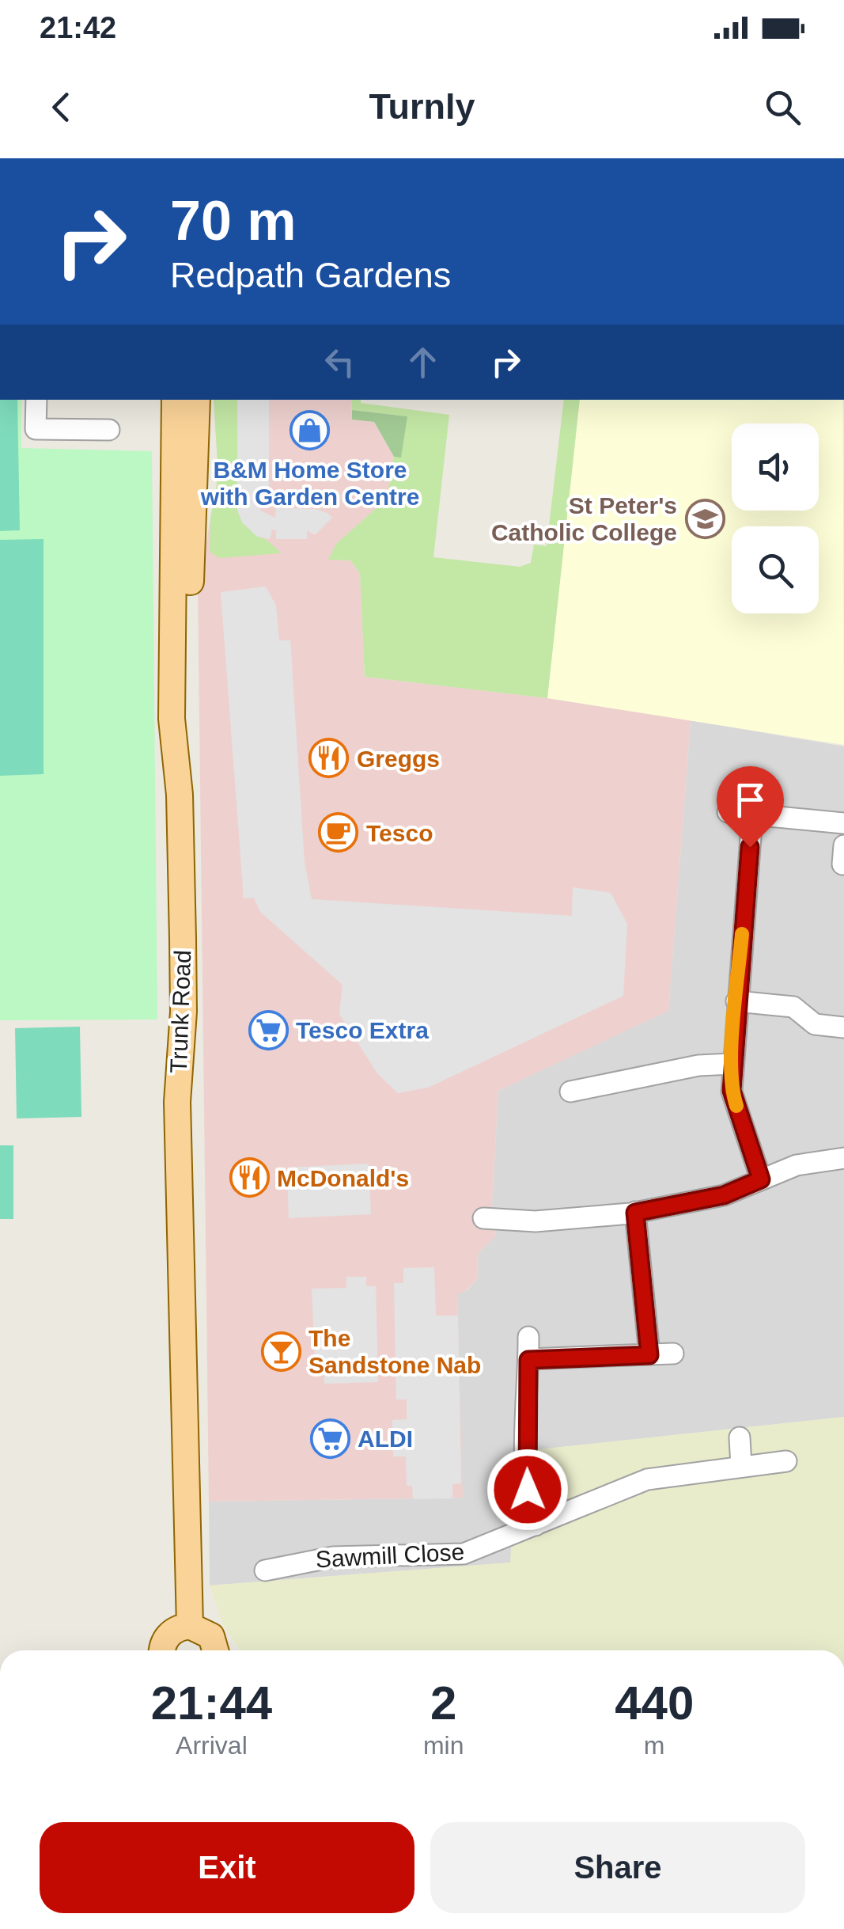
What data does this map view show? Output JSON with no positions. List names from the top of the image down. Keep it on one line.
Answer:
{"streets":{"main road":["Trunk Road"],"street":["Sawmill Close"]},"places":{"shop":["B&M Home Store with Garden Centre"],"school or university":["St Peter's Catholic College"],"restaurant":["Greggs","McDonald's"],"cafe":["Tesco"],"supermarket":["Tesco Extra","ALDI"],"bar":["The Sandstone Nab"]},"page":{"status":"21:42","header":"Turnly","turn":["70 m","Redpath Gardens"],"eta":["21:44","Arrival","2","min","440","m"],"buttons":["Exit","Share"]}}
